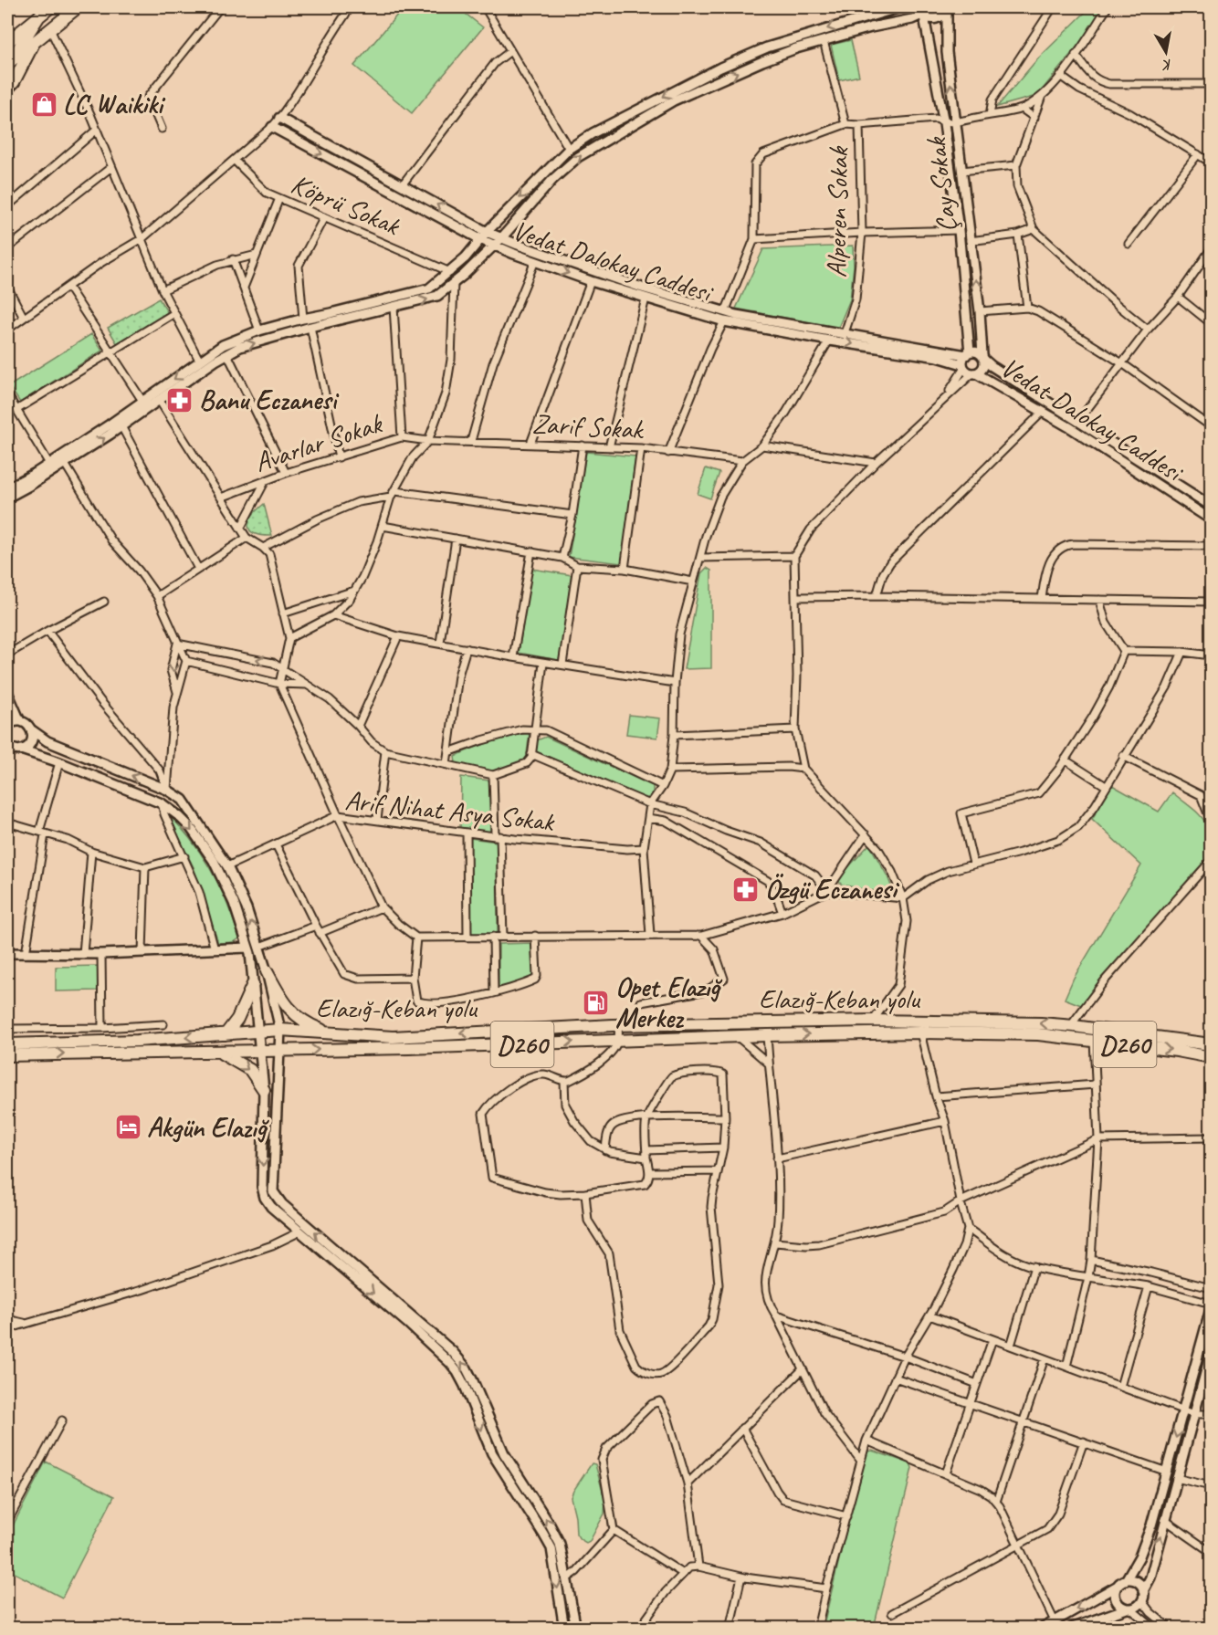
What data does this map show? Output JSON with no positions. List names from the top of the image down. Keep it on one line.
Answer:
{"streets":{"highway":["Elazığ-Keban yolu","D260"],"main road":["Çay Sokak","Vedat Dalokay Caddesi"],"street":["Köprü Sokak","Alperen Sokak","Zarif Sokak","Avarlar Sokak","Arif Nihat Asya Sokak"]},"crossings":[["Çay Sokak","Vedat Dalokay Caddesi"],["Alperen Sokak","Vedat Dalokay Caddesi"],["Zarif Sokak","Avarlar Sokak"]],"places":{"shop":["LC Waikiki"],"pharmacy":["Banu Eczanesi","Özgü Eczanesi"],"fuel station":["Opet Elazığ Merkez"],"hotel":["Akgün Elazığ"]},"north":"bottom"}
